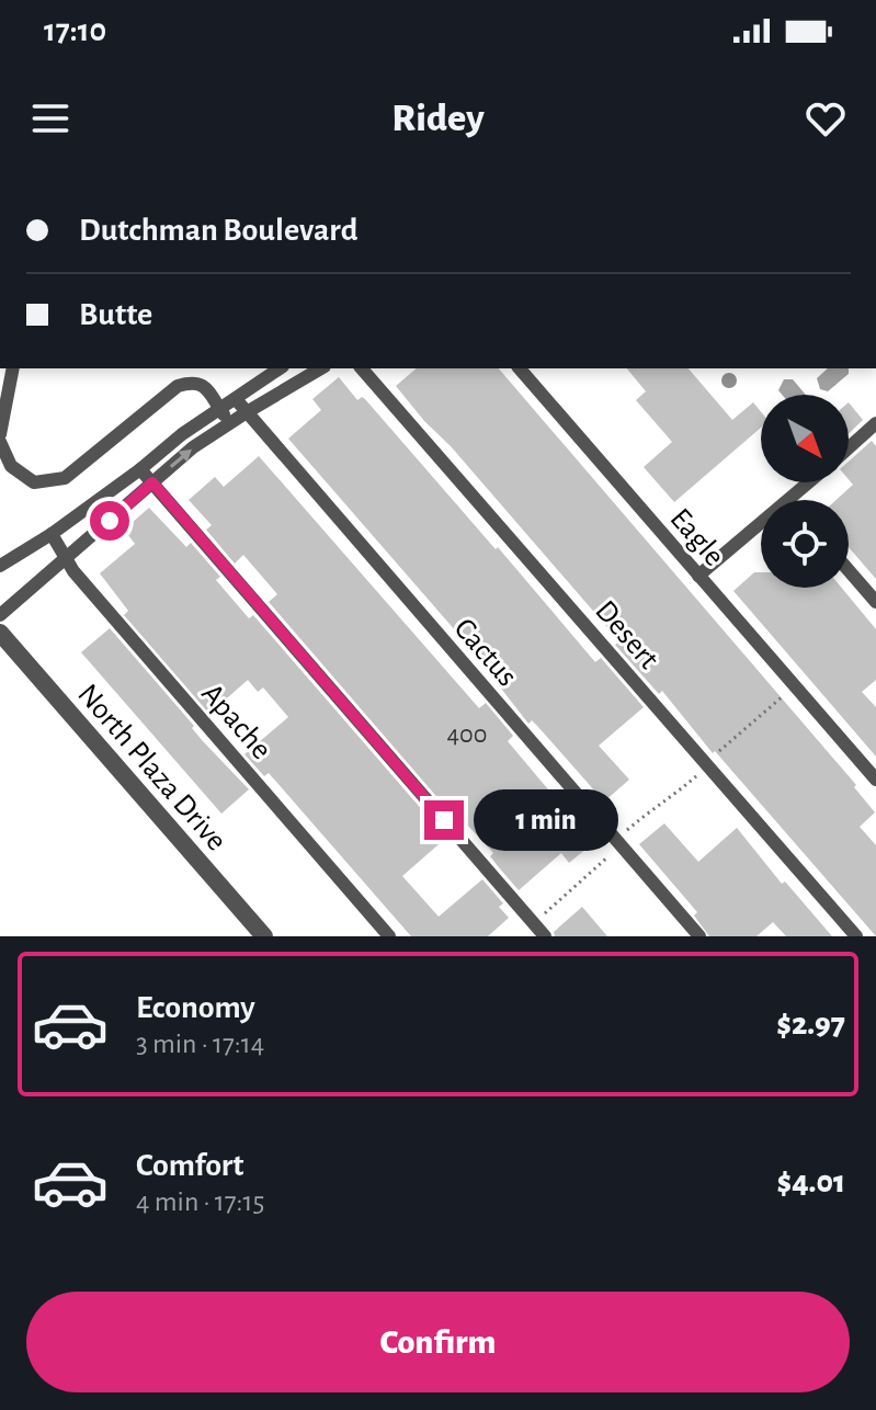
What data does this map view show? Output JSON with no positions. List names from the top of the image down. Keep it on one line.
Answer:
{"streets":{"street":["North Plaza Drive"],"lane":["Eagle","Desert","Cactus","Apache"]},"house_numbers":["400"],"north":"bottom right","page":{"status":"17:10","header":"Ridey","banner":["Dutchman Boulevard","Butte"],"bubble":"1 min","list":[{"name":"Economy","note":"3 min · 17:14","value":"$2.97"},{"name":"Comfort","note":"4 min · 17:15","value":"$4.01"}],"buttons":"Confirm"}}
